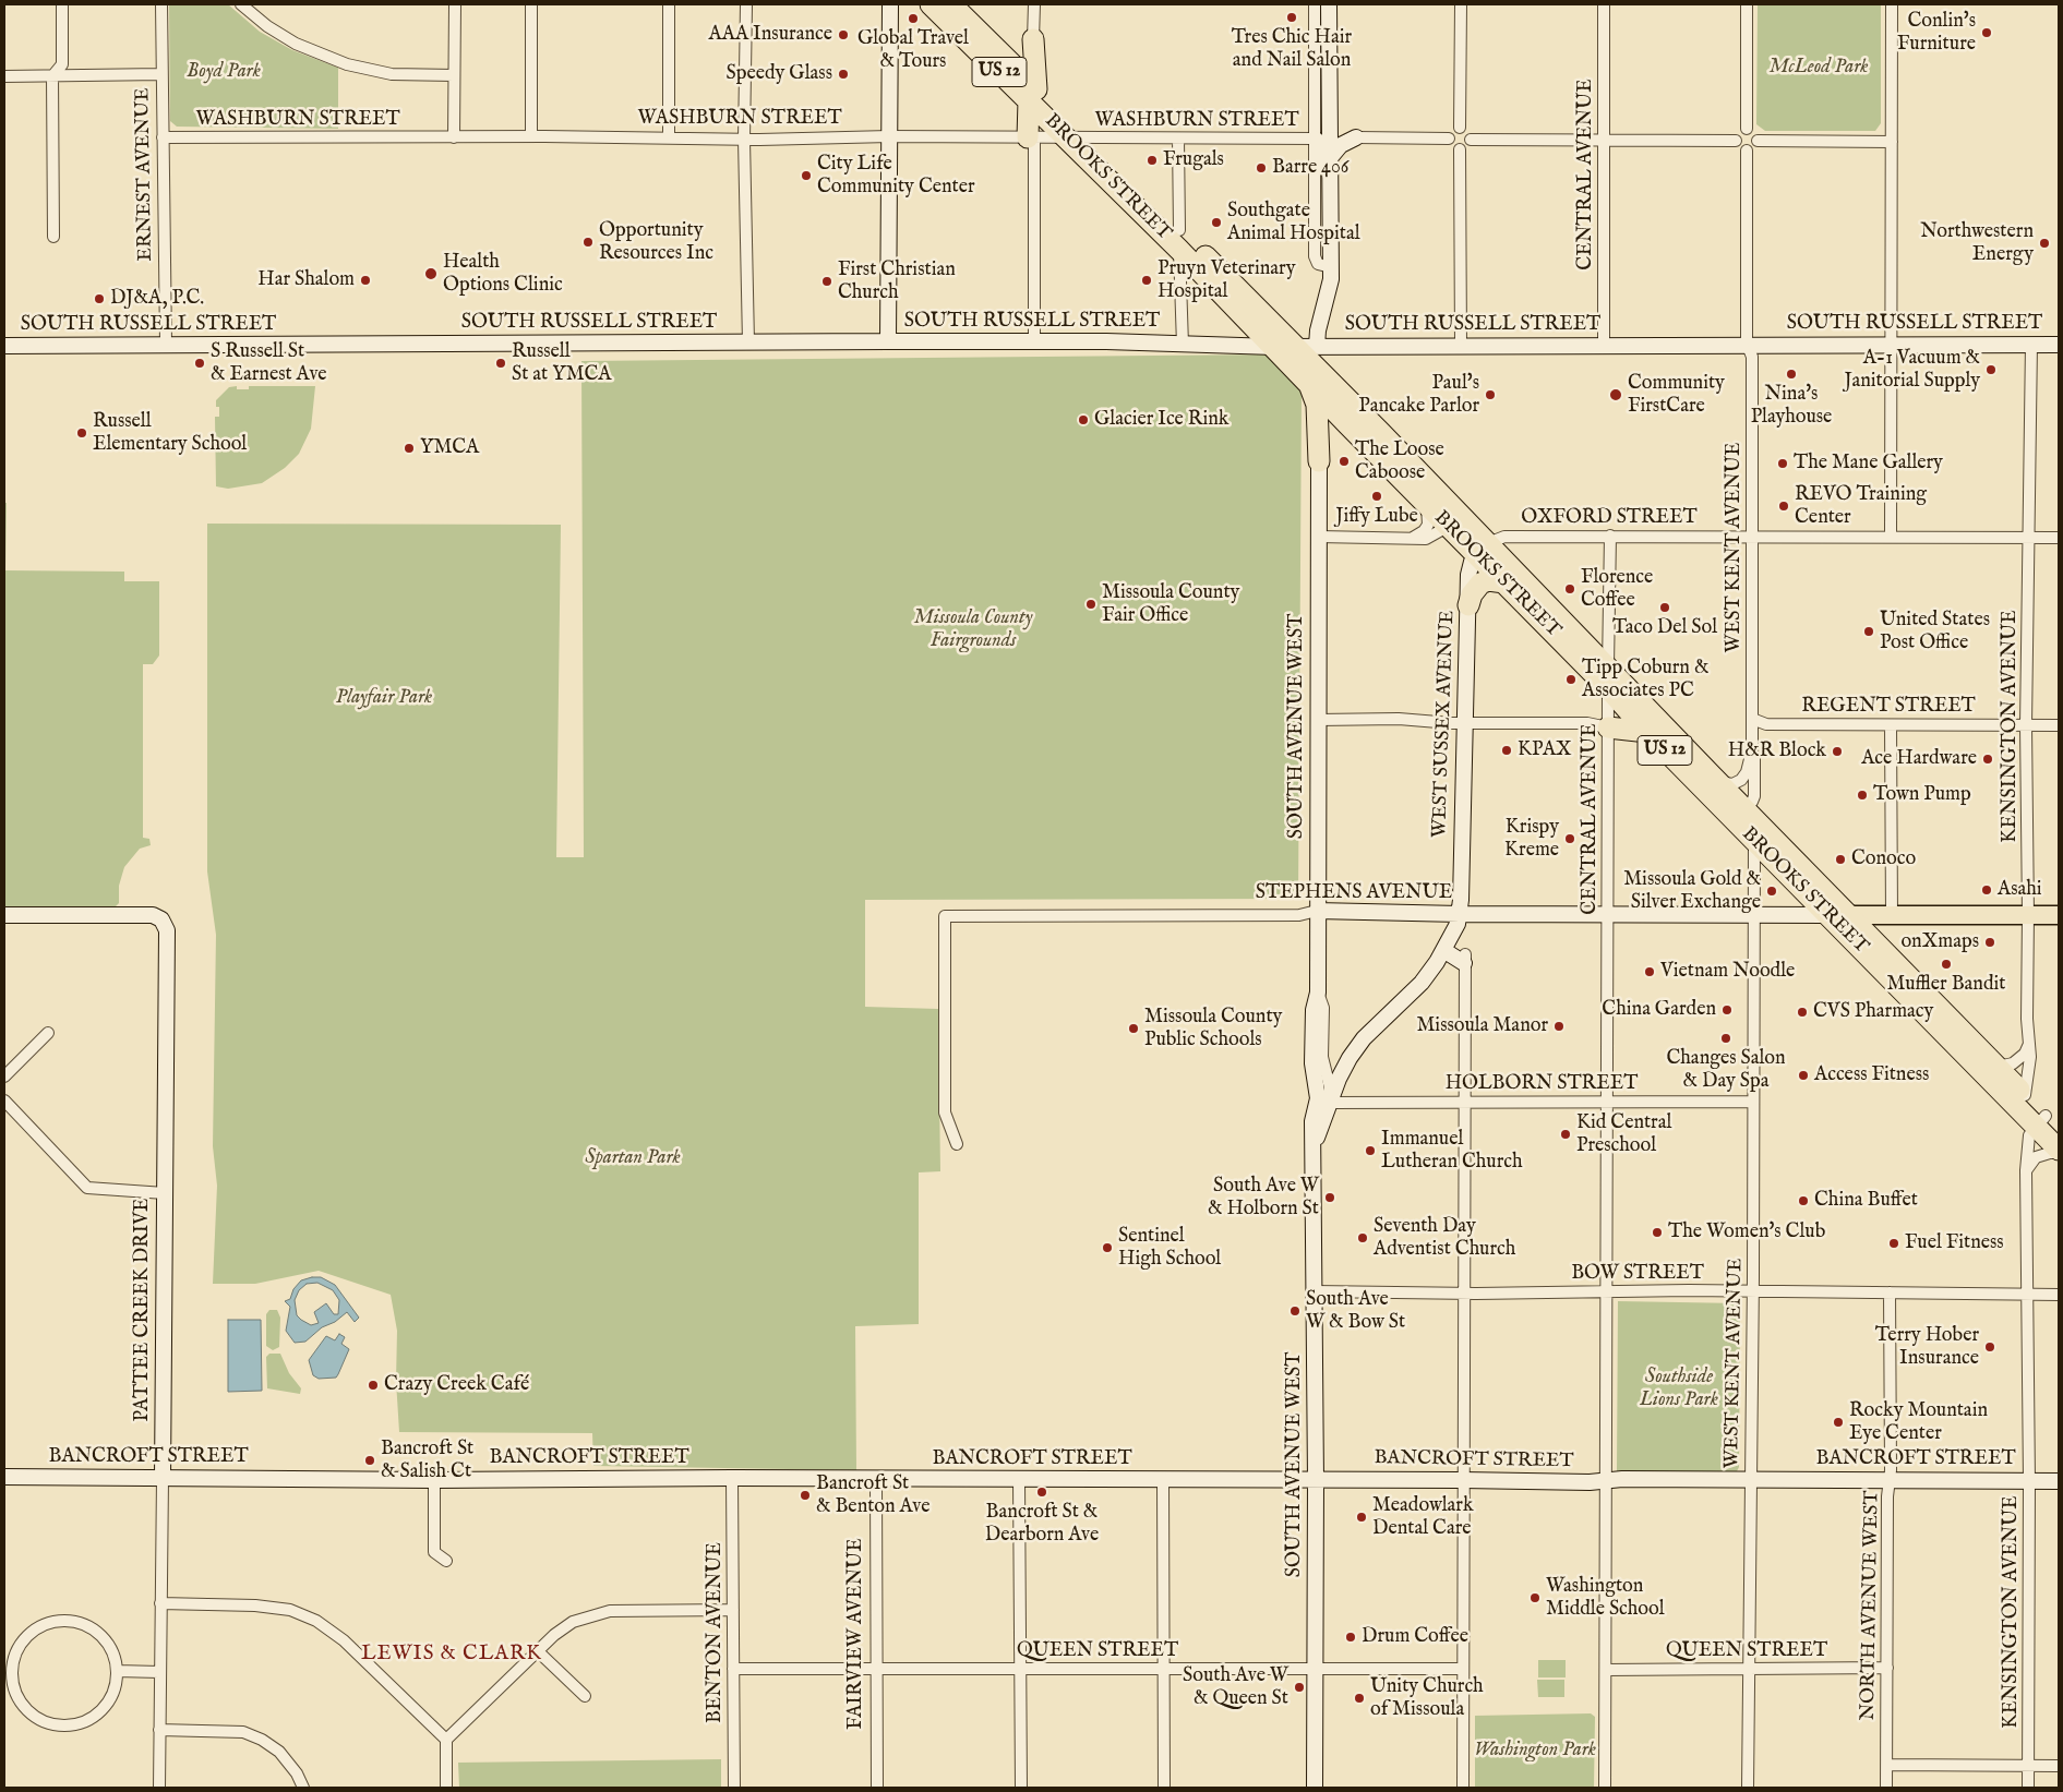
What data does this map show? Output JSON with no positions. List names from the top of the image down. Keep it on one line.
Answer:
{"streets":{"highway":["US 12","BROOKS STREET"],"main road":["STEPHENS AVENUE"],"street":["WASHBURN STREET","ERNEST AVENUE","CENTRAL AVENUE","SOUTH RUSSELL STREET","OXFORD STREET","WEST KENT AVENUE","REGENT STREET","WEST SUSSEX AVENUE","SOUTH AVENUE WEST","KENSINGTON AVENUE","HOLBORN STREET","BOW STREET","PATTEE CREEK DRIVE","BANCROFT STREET","NORTH AVENUE WEST","BENTON AVENUE","FAIRVIEW AVENUE","QUEEN STREET"]},"crossings":[["US 12","BROOKS STREET"],["WASHBURN STREET","ERNEST AVENUE"],["WASHBURN STREET","BROOKS STREET"],["ERNEST AVENUE","SOUTH RUSSELL STREET"],["CENTRAL AVENUE","BROOKS STREET"],["CENTRAL AVENUE","SOUTH RUSSELL STREET"],["CENTRAL AVENUE","OXFORD STREET"],["CENTRAL AVENUE","STEPHENS AVENUE"],["CENTRAL AVENUE","HOLBORN STREET"],["CENTRAL AVENUE","BOW STREET"],["CENTRAL AVENUE","BANCROFT STREET"],["CENTRAL AVENUE","QUEEN STREET"],["BROOKS STREET","SOUTH RUSSELL STREET"],["BROOKS STREET","OXFORD STREET"],["BROOKS STREET","WEST KENT AVENUE"],["BROOKS STREET","WEST SUSSEX AVENUE"],["BROOKS STREET","KENSINGTON AVENUE"],["BROOKS STREET","STEPHENS AVENUE"],["SOUTH RUSSELL STREET","WEST KENT AVENUE"],["SOUTH RUSSELL STREET","KENSINGTON AVENUE"],["OXFORD STREET","WEST KENT AVENUE"],["OXFORD STREET","WEST SUSSEX AVENUE"],["OXFORD STREET","KENSINGTON AVENUE"],["WEST KENT AVENUE","REGENT STREET"],["WEST KENT AVENUE","STEPHENS AVENUE"],["WEST KENT AVENUE","HOLBORN STREET"],["WEST KENT AVENUE","BOW STREET"],["WEST KENT AVENUE","BANCROFT STREET"],["WEST KENT AVENUE","QUEEN STREET"],["REGENT STREET","KENSINGTON AVENUE"],["WEST SUSSEX AVENUE","STEPHENS AVENUE"],["SOUTH AVENUE WEST","STEPHENS AVENUE"],["SOUTH AVENUE WEST","HOLBORN STREET"],["SOUTH AVENUE WEST","BOW STREET"],["SOUTH AVENUE WEST","BANCROFT STREET"],["SOUTH AVENUE WEST","QUEEN STREET"],["KENSINGTON AVENUE","STEPHENS AVENUE"],["KENSINGTON AVENUE","BOW STREET"],["KENSINGTON AVENUE","BANCROFT STREET"],["BOW STREET","NORTH AVENUE WEST"],["PATTEE CREEK DRIVE","BANCROFT STREET"],["BANCROFT STREET","NORTH AVENUE WEST"],["BANCROFT STREET","BENTON AVENUE"],["BANCROFT STREET","FAIRVIEW AVENUE"],["NORTH AVENUE WEST","QUEEN STREET"],["BENTON AVENUE","QUEEN STREET"],["FAIRVIEW AVENUE","QUEEN STREET"]],"districts":["LEWIS & CLARK"],"parks":["McLeod Park","Boyd Park","Missoula County Fairgrounds","Playfair Park","Spartan Park","Southside Lions Park","Washington Park"],"places":["Tres Chic Hair and Nail Salon","Global Travel & Tours","Conlin's Furniture","AAA Insurance","Speedy Glass","Frugals","Barre 406","City Life Community Center","Southgate Animal Hospital","Opportunity Resources Inc","Northwestern Energy","Health Options Clinic","Har Shalom","Pruyn Veterinary Hospital","First Christian Church","DJ&A, P.C.","S Russell St & Earnest Ave","Russell St at YMCA","A-1 Vacuum & Janitorial Supply","Nina's Playhouse","Paul's Pancake Parlor","Community FirstCare","Glacier Ice Rink","Russell Elementary School","YMCA","The Loose Caboose","The Mane Gallery","Jiffy Lube","REVO Training Center","Florence Coffee","Missoula County Fair Office","Taco Del Sol","United States Post Office","Tipp Coburn & Associates PC","KPAX","H&R Block","Ace Hardware","Town Pump","Krispy Kreme","Conoco","Asahi","Missoula Gold & Silver Exchange","onXmaps","Muffler Bandit","Vietnam Noodle","China Garden","CVS Pharmacy","Missoula Manor","Missoula County Public Schools","Changes Salon & Day Spa","Access Fitness","Kid Central Preschool","Immanuel Lutheran Church","South Ave W & Holborn St","China Buffet","The Women's Club","Seventh Day Adventist Church","Fuel Fitness","Sentinel High School","South Ave W & Bow St","Terry Hober Insurance","Crazy Creek Café","Rocky Mountain Eye Center","Bancroft St & Salish Ct","Bancroft St & Dearborn Ave","Bancroft St & Benton Ave","Meadowlark Dental Care","Washington Middle School","Drum Coffee","South Ave W & Queen St","Unity Church of Missoula"]}
